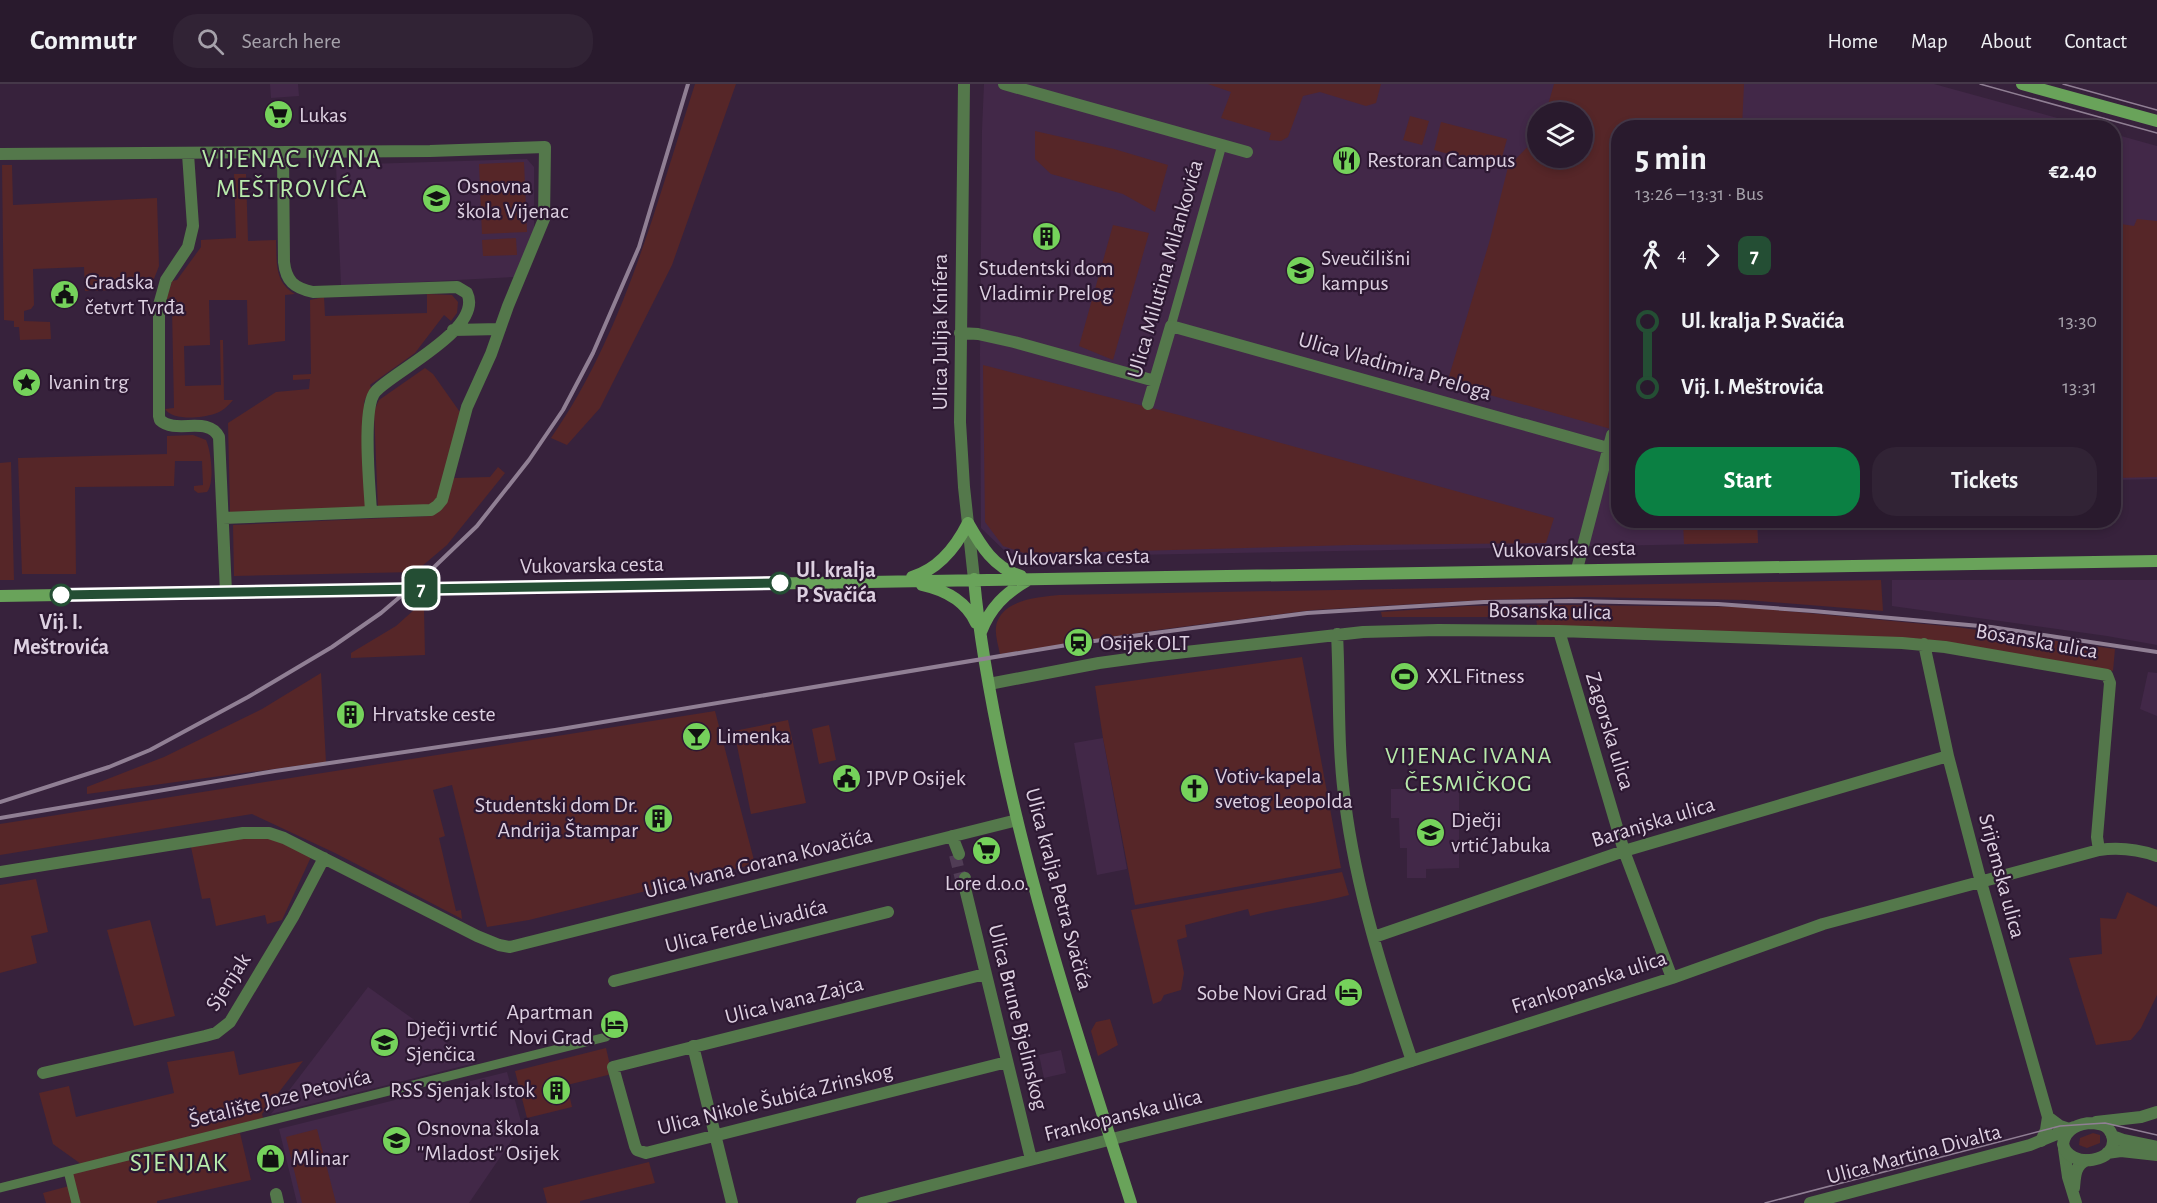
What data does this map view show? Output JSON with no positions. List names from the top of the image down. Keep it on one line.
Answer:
{"streets":{"main road":["Vukovarska cesta","Ulica kralja Petra Svačića"],"street":["Ulica Milutina Milankovića","Ulica Julija Knifera","Ulica Vladimira Preloga","Bosanska ulica","Zagorska ulica","Baranjska ulica","Ulica Ivana Gorana Kovačića","Srijemska ulica","Ulica Ferde Livadića","Sjenjak","Frankopanska ulica","Ulica Ivana Zajca","Ulica Brune Bjelinskog","Šetalište Joze Petovića","Ulica Nikole Šubića Zrinskog","Ulica Martina Divalta"]},"crossings":[["Ulica Milutina Milankovića","Ulica Vladimira Preloga"],["Ulica Julija Knifera","Vukovarska cesta"],["Ulica Julija Knifera","Ulica kralja Petra Svačića"],["Vukovarska cesta","Ulica kralja Petra Svačića"],["Bosanska ulica","Zagorska ulica"],["Bosanska ulica","Srijemska ulica"],["Bosanska ulica","Ulica kralja Petra Svačića"],["Bosanska ulica","Frankopanska ulica"],["Zagorska ulica","Baranjska ulica"],["Zagorska ulica","Frankopanska ulica"],["Baranjska ulica","Srijemska ulica"],["Ulica Ivana Gorana Kovačića","Ulica kralja Petra Svačića"],["Ulica Ivana Gorana Kovačića","Sjenjak"],["Srijemska ulica","Frankopanska ulica"],["Ulica kralja Petra Svačića","Frankopanska ulica"],["Frankopanska ulica","Ulica Brune Bjelinskog"],["Ulica Ivana Zajca","Ulica Brune Bjelinskog"],["Ulica Ivana Zajca","Ulica Nikole Šubića Zrinskog"],["Ulica Brune Bjelinskog","Ulica Nikole Šubića Zrinskog"]],"districts":["VIJENAC IVANA MEŠTROVIĆA","VIJENAC IVANA ČESMIČKOG","SJENJAK"],"places":{"supermarket":["Lukas","Lore d.o.o."],"restaurant":["Restoran Campus"],"school or university":["Osnovna škola Vijenac","Sveučilišni kampus","Dječji vrtić Jabuka","Dječji vrtić Sjenčica","Osnovna škola ''Mladost'' Osijek"],"building":["Studentski dom Vladimir Prelog","Hrvatske ceste","Studentski dom Dr. Andrija Štampar","RSS Sjenjak Istok"],"public building":["Gradska četvrt Tvrđa","JPVP Osijek"],"place":["Ivanin trg"],"other":["Ul. kralja P. Svačića","Vij. I. Meštrovića"],"station":["Osijek OLT"],"sports":["XXL Fitness"],"bar":["Limenka"],"church":["Votiv-kapela svetog Leopolda"],"hotel":["Sobe Novi Grad","Apartman Novi Grad"],"shop":["Mlinar"]},"lines":["bus line 7"],"page":{"header":"Commutr","search":"Search here","nav":["Home","Map","About","Contact"],"on_map":"7","heading":["5 min","13:26 – 13:31 · Bus","€2.40"],"legs":["4","7"],"list":[{"name":"Ul. kralja P. Svačića","value":"13:30"},{"name":"Vij. I. Meštrovića","value":"13:31"}],"buttons":["Start","Tickets"]}}
